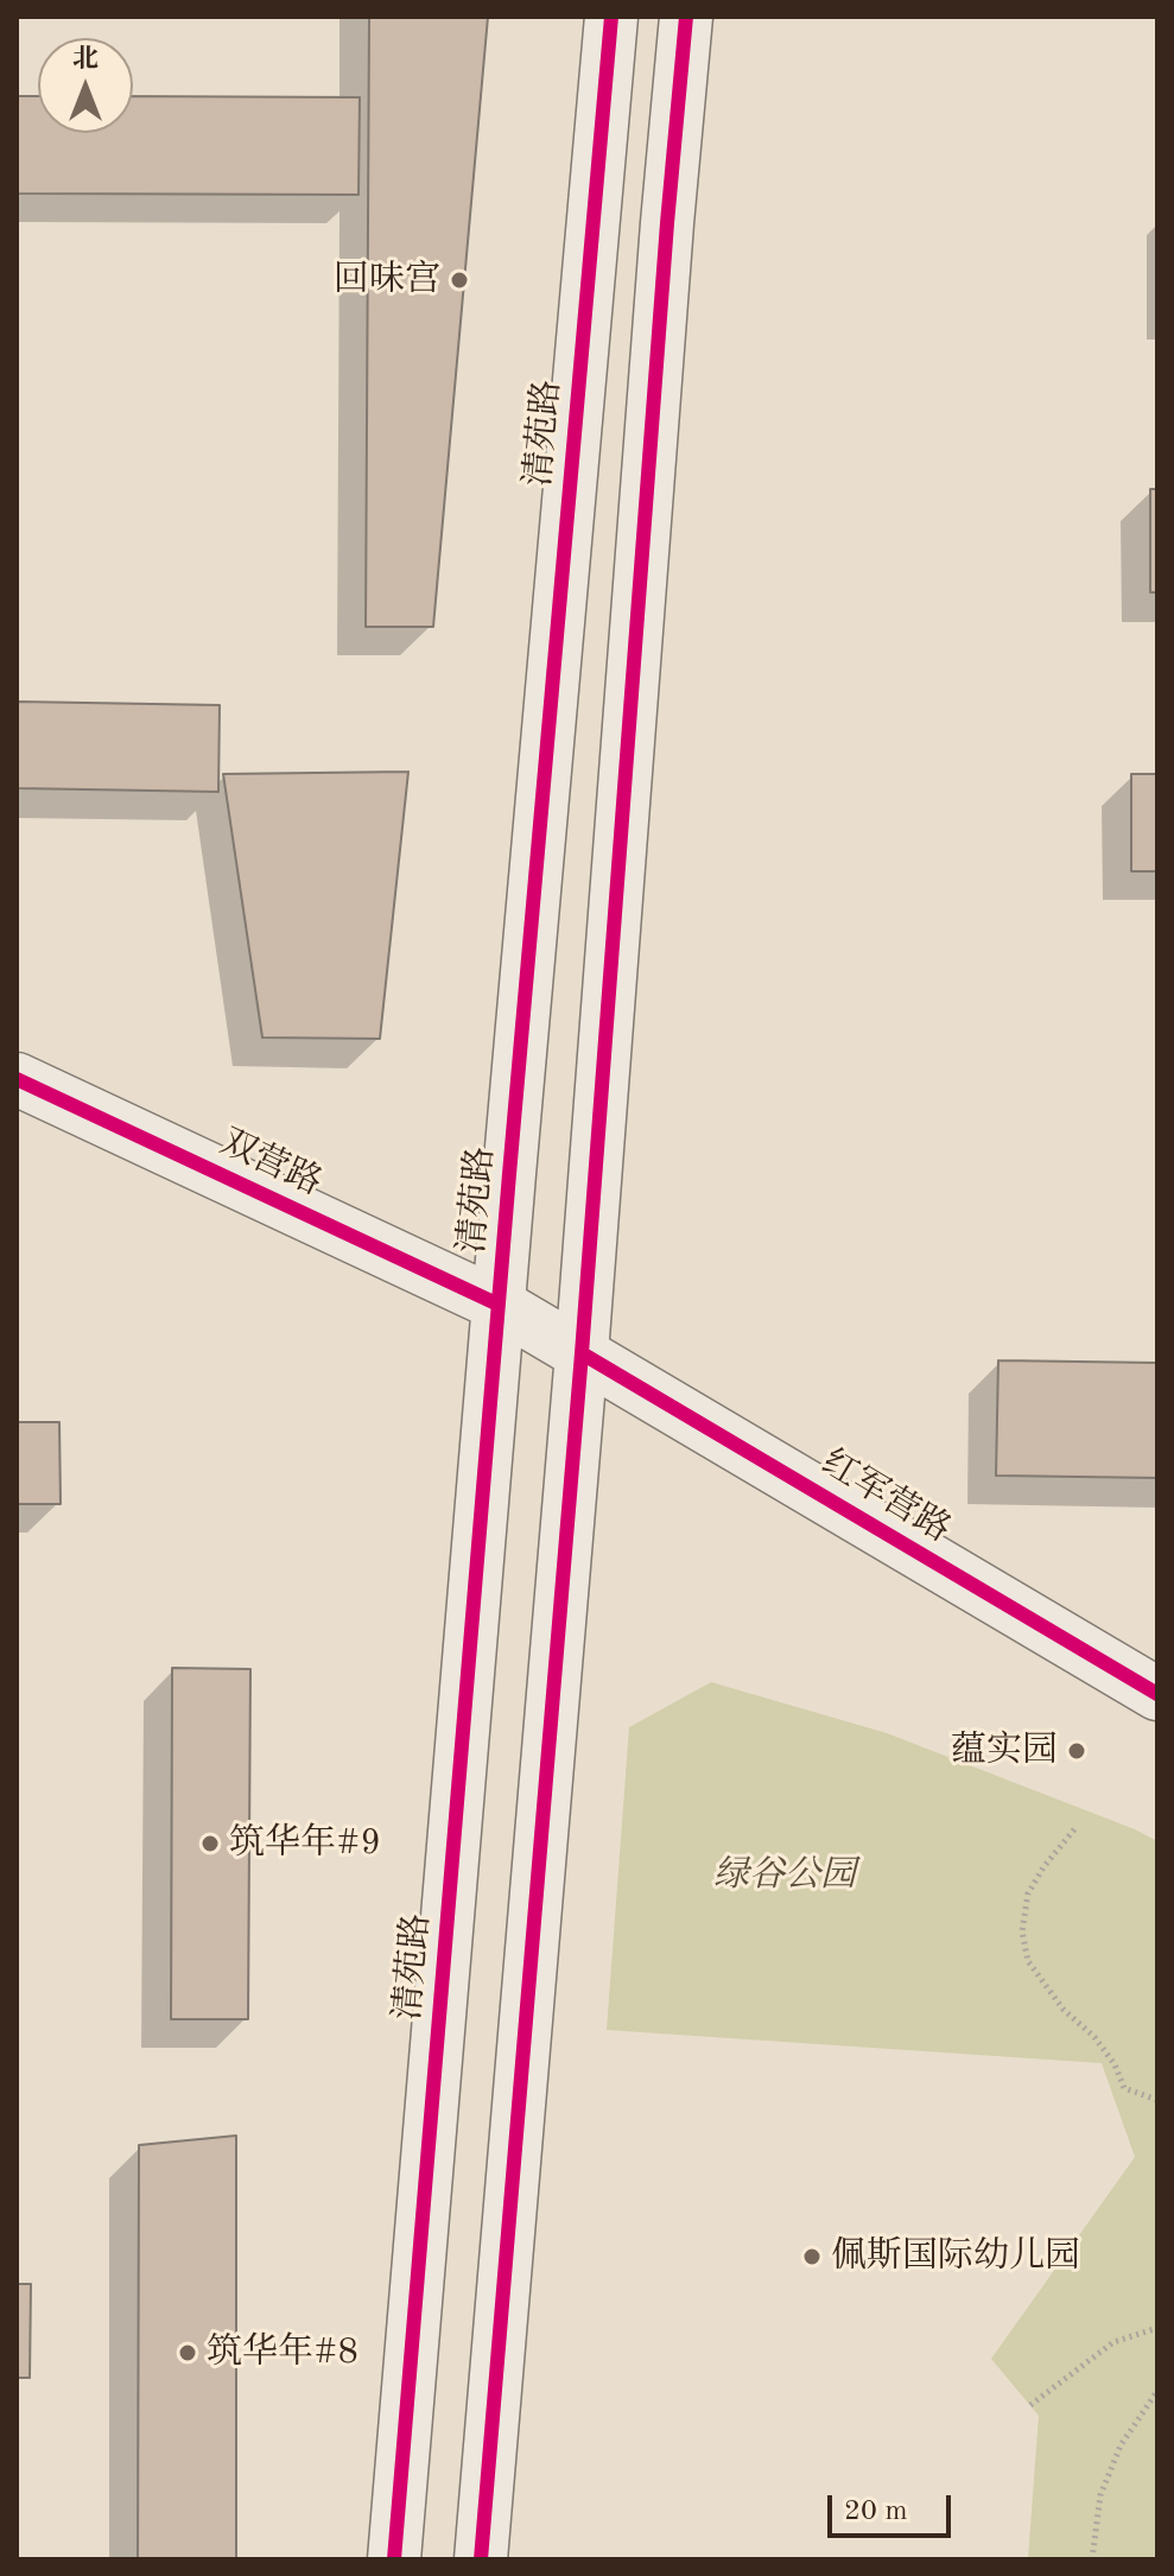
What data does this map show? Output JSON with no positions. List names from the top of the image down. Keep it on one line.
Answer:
{"streets":{"main road":["清苑路","双营路","红军营路"]},"crossings":[["清苑路","双营路"],["清苑路","红军营路"],["双营路","红军营路"]],"parks":["绿谷公园"],"places":["回味宫","蕴实园","筑华年#9","佩斯国际幼儿园","筑华年#8"],"scale_bar":"20 m","north":"top"}
